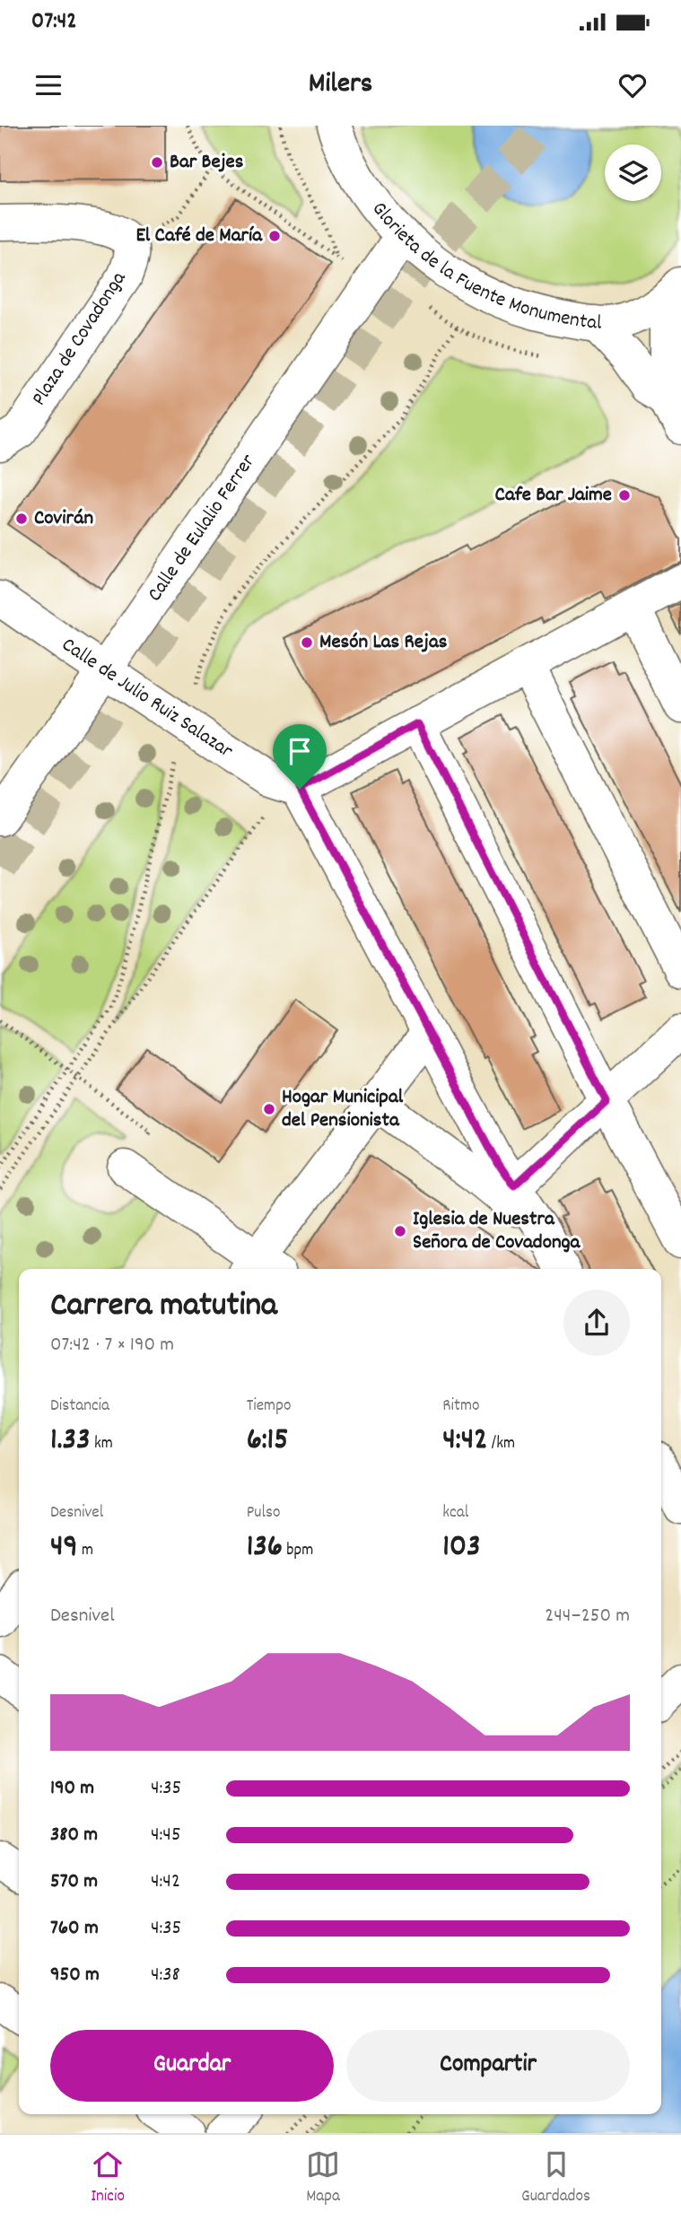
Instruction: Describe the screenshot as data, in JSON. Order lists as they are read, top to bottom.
{
  "streets": {
    "street": [
      "Glorieta de la Fuente Monumental",
      "Plaza de Covadonga",
      "Calle de Eulalio Ferrer",
      "Calle de Julio Ruiz Salazar"
    ]
  },
  "crossings": [
    ["Glorieta de la Fuente Monumental", "Calle de Eulalio Ferrer"],
    ["Calle de Eulalio Ferrer", "Calle de Julio Ruiz Salazar"]
  ],
  "places": [
    "Bar Bejes",
    "El Café de María",
    "Cafe Bar Jaime",
    "Covirán",
    "Mesón Las Rejas",
    "Hogar Municipal del Pensionista",
    "Iglesia de Nuestra Señora de Covadonga"
  ],
  "page": {
    "status": "07:42",
    "header": "Milers",
    "heading": ["Carrera matutina", "07:42 · 7 × 190 m"],
    "stats": [
      ["Distancia", "1.33 km"],
      ["Tiempo", "6:15"],
      ["Ritmo", "4:42 /km"],
      ["Desnivel", "49 m"],
      ["Pulso", "136 bpm"],
      ["kcal", "103"]
    ],
    "chart": ["Desnivel", "244–250 m"],
    "list": [
      {
        "name": "190 m",
        "note": "4:35"
      },
      {
        "name": "380 m",
        "note": "4:45"
      },
      {
        "name": "570 m",
        "note": "4:42"
      },
      {
        "name": "760 m",
        "note": "4:35"
      },
      {
        "name": "950 m",
        "note": "4:38"
      }
    ],
    "buttons": ["Guardar", "Compartir"],
    "tabs": ["Inicio", "Mapa", "Guardados"]
  }
}
